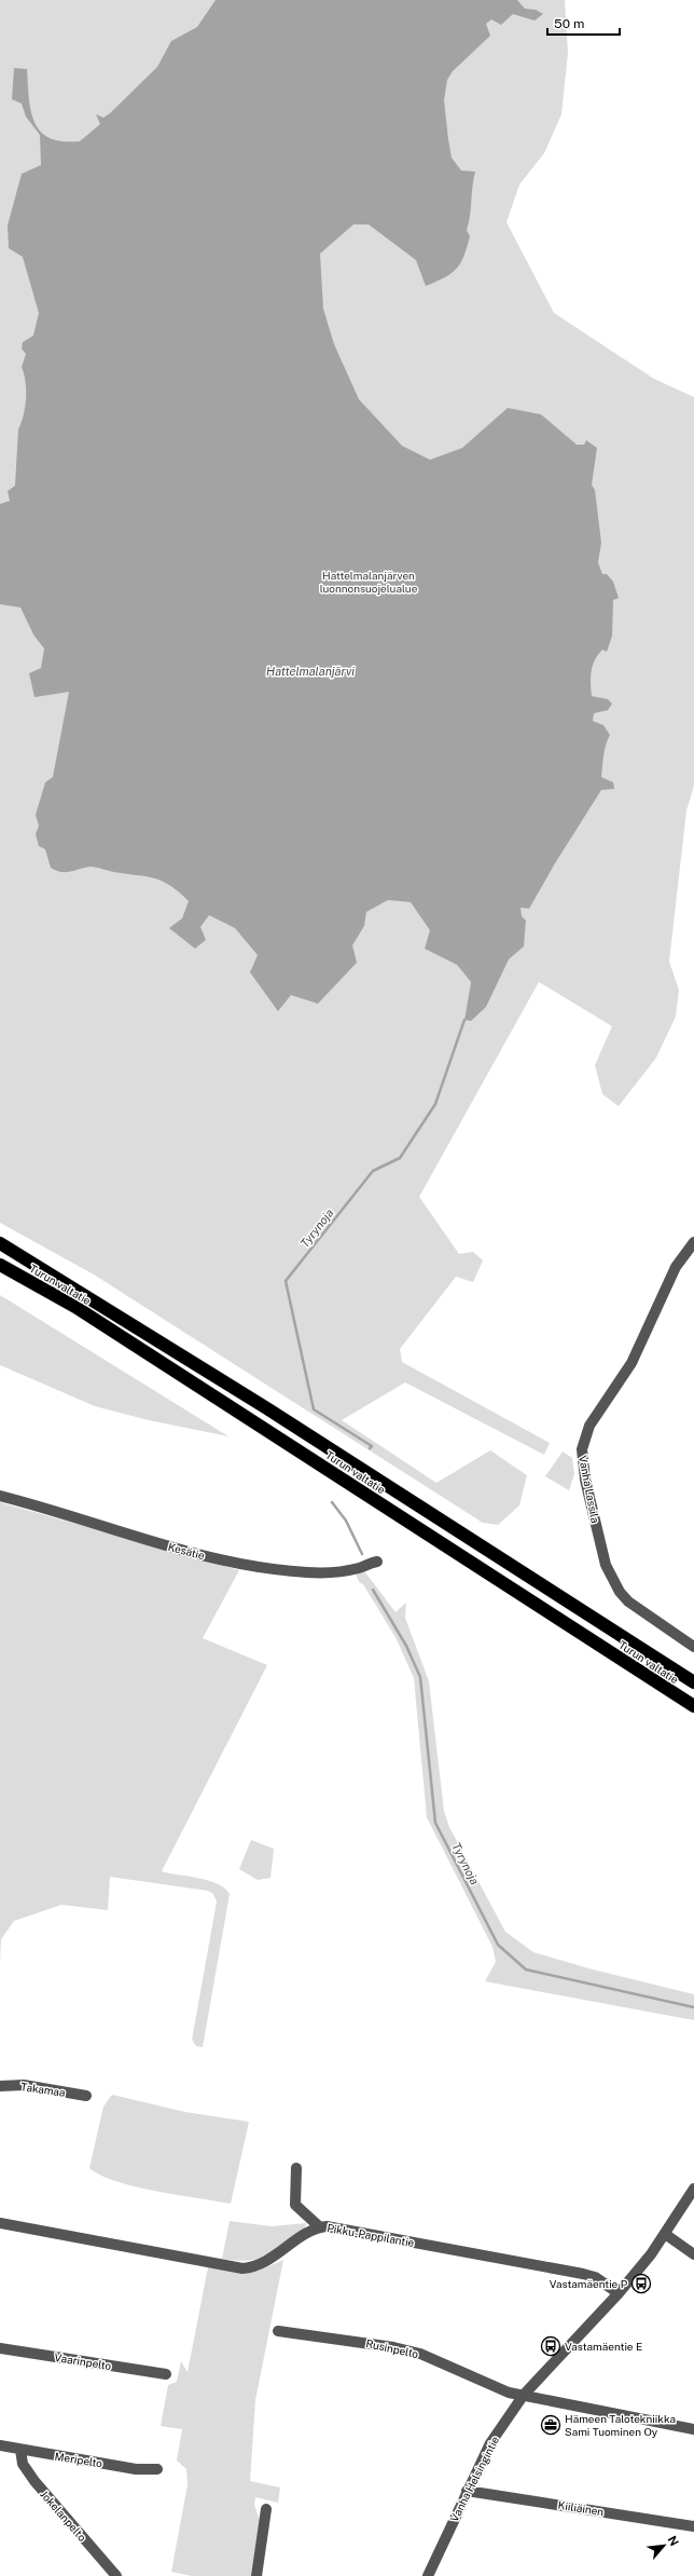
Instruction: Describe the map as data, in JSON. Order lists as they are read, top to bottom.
{
  "streets": {
    "highway": ["Turun valtatie"],
    "street": [
      "Vanha Lassila",
      "Kesätie",
      "Takamaa",
      "Pikku-Pappilantie",
      "Rusinpelto",
      "Vaarinpelto",
      "Meripelto",
      "Vanha Helsingintie",
      "Kiiliäinen",
      "Jokelanpelto"
    ]
  },
  "crossings": [
    ["Pikku-Pappilantie", "Vanha Helsingintie"],
    ["Rusinpelto", "Vanha Helsingintie"],
    ["Meripelto", "Jokelanpelto"],
    ["Vanha Helsingintie", "Kiiliäinen"]
  ],
  "water": ["Hattelmalanjärvi", "Tyrynoja"],
  "parks": ["Hattelmalanjärven luonnonsuojelualue"],
  "places": {
    "bus stop": ["Vastamäentie P", "Vastamäentie E"],
    "office": ["Hämeen Talotekniikka Sami Tuominen Oy"]
  },
  "scale_bar": "50 m",
  "north": "top right"
}
